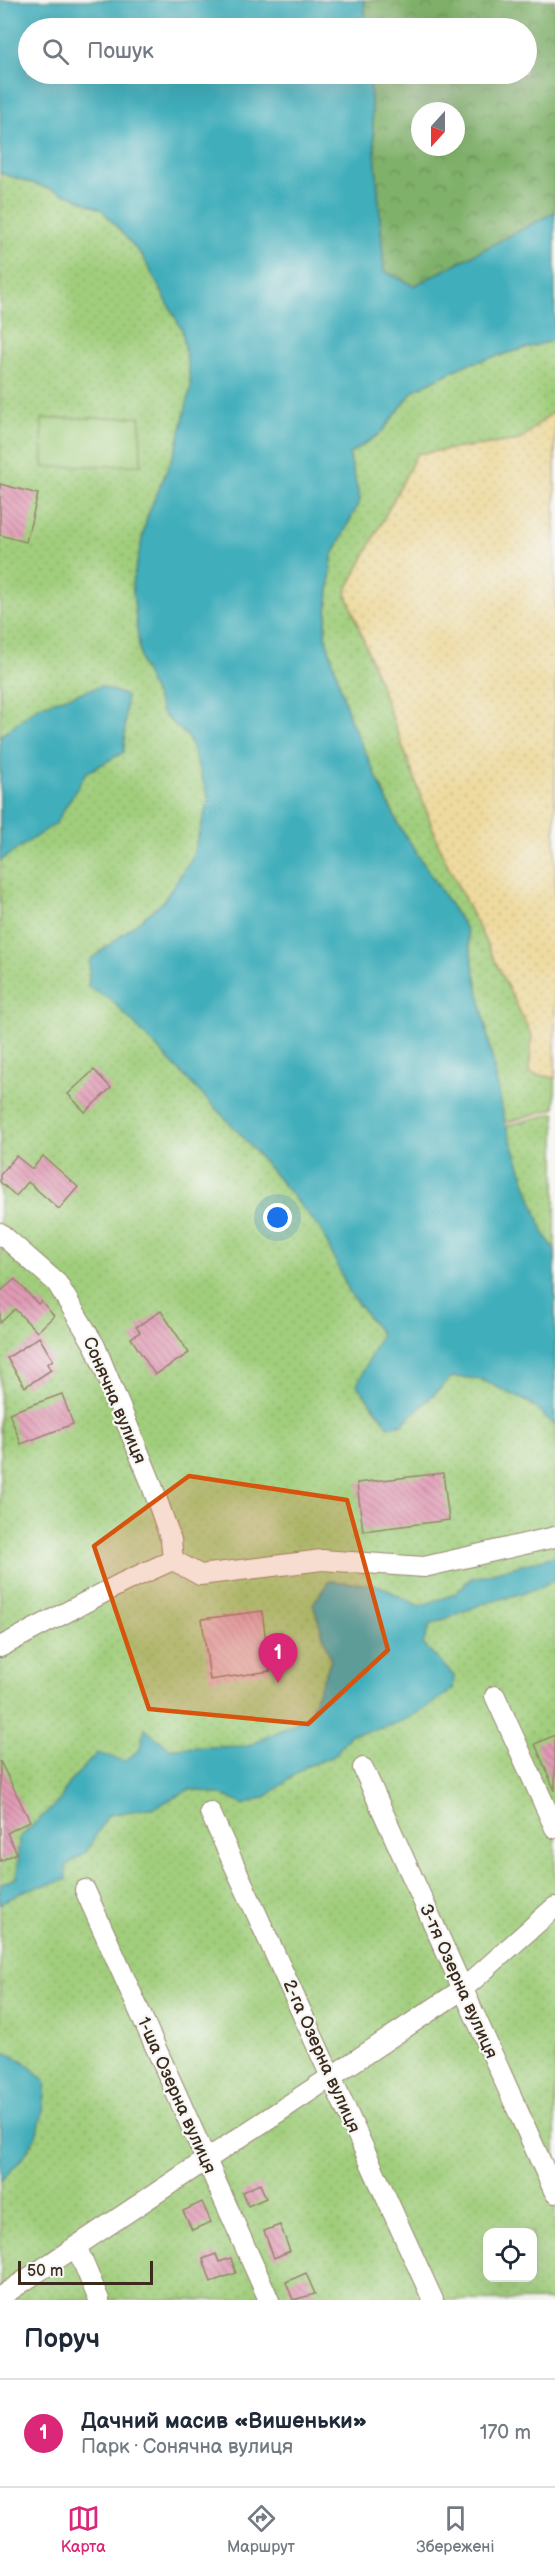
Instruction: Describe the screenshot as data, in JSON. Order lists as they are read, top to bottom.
{
  "streets": {
    "street": [
      "Сонячна вулиця",
      "3-тя Озерна вулиця",
      "2-га Озерна вулиця",
      "1-ша Озерна вулиця"
    ]
  },
  "scale_bar": "50 m",
  "north": "bottom",
  "page": {
    "search": "Пошук",
    "pins": "1",
    "scale": "50 m",
    "heading": "Поруч",
    "list": [
      {
        "mark": "1",
        "name": "Дачний масив «Вишеньки»",
        "note": "Парк · Сонячна вулиця",
        "value": "170 m"
      }
    ],
    "nav": ["Карта", "Маршрут", "Збережені"]
  }
}
